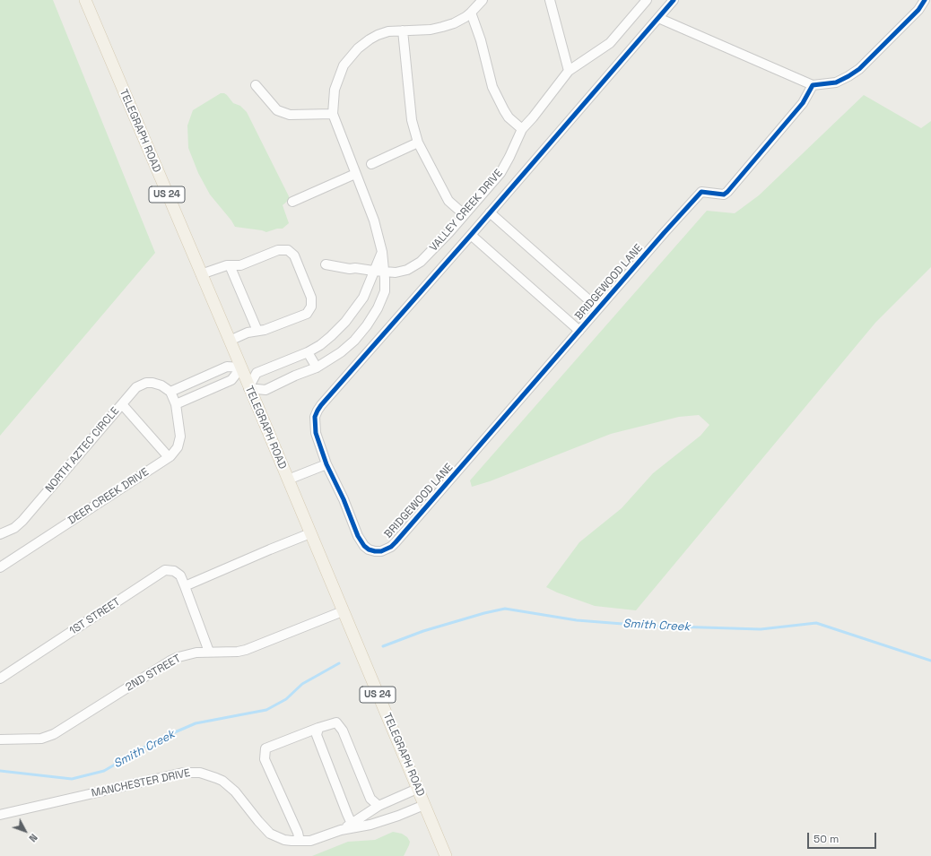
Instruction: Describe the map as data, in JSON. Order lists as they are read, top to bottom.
{
  "streets": {
    "main road": ["TELEGRAPH ROAD", "US 24"],
    "street": [
      "VALLEY CREEK DRIVE",
      "BRIDGEWOOD LANE",
      "NORTH AZTEC CIRCLE",
      "DEER CREEK DRIVE",
      "1ST STREET",
      "2ND STREET",
      "MANCHESTER DRIVE"
    ]
  },
  "crossings": [
    ["TELEGRAPH ROAD", "2ND STREET"],
    ["TELEGRAPH ROAD", "MANCHESTER DRIVE"],
    ["NORTH AZTEC CIRCLE", "DEER CREEK DRIVE"],
    ["1ST STREET", "2ND STREET"]
  ],
  "water": ["Smith Creek"],
  "scale_bar": "50 m",
  "north": "bottom right"
}
